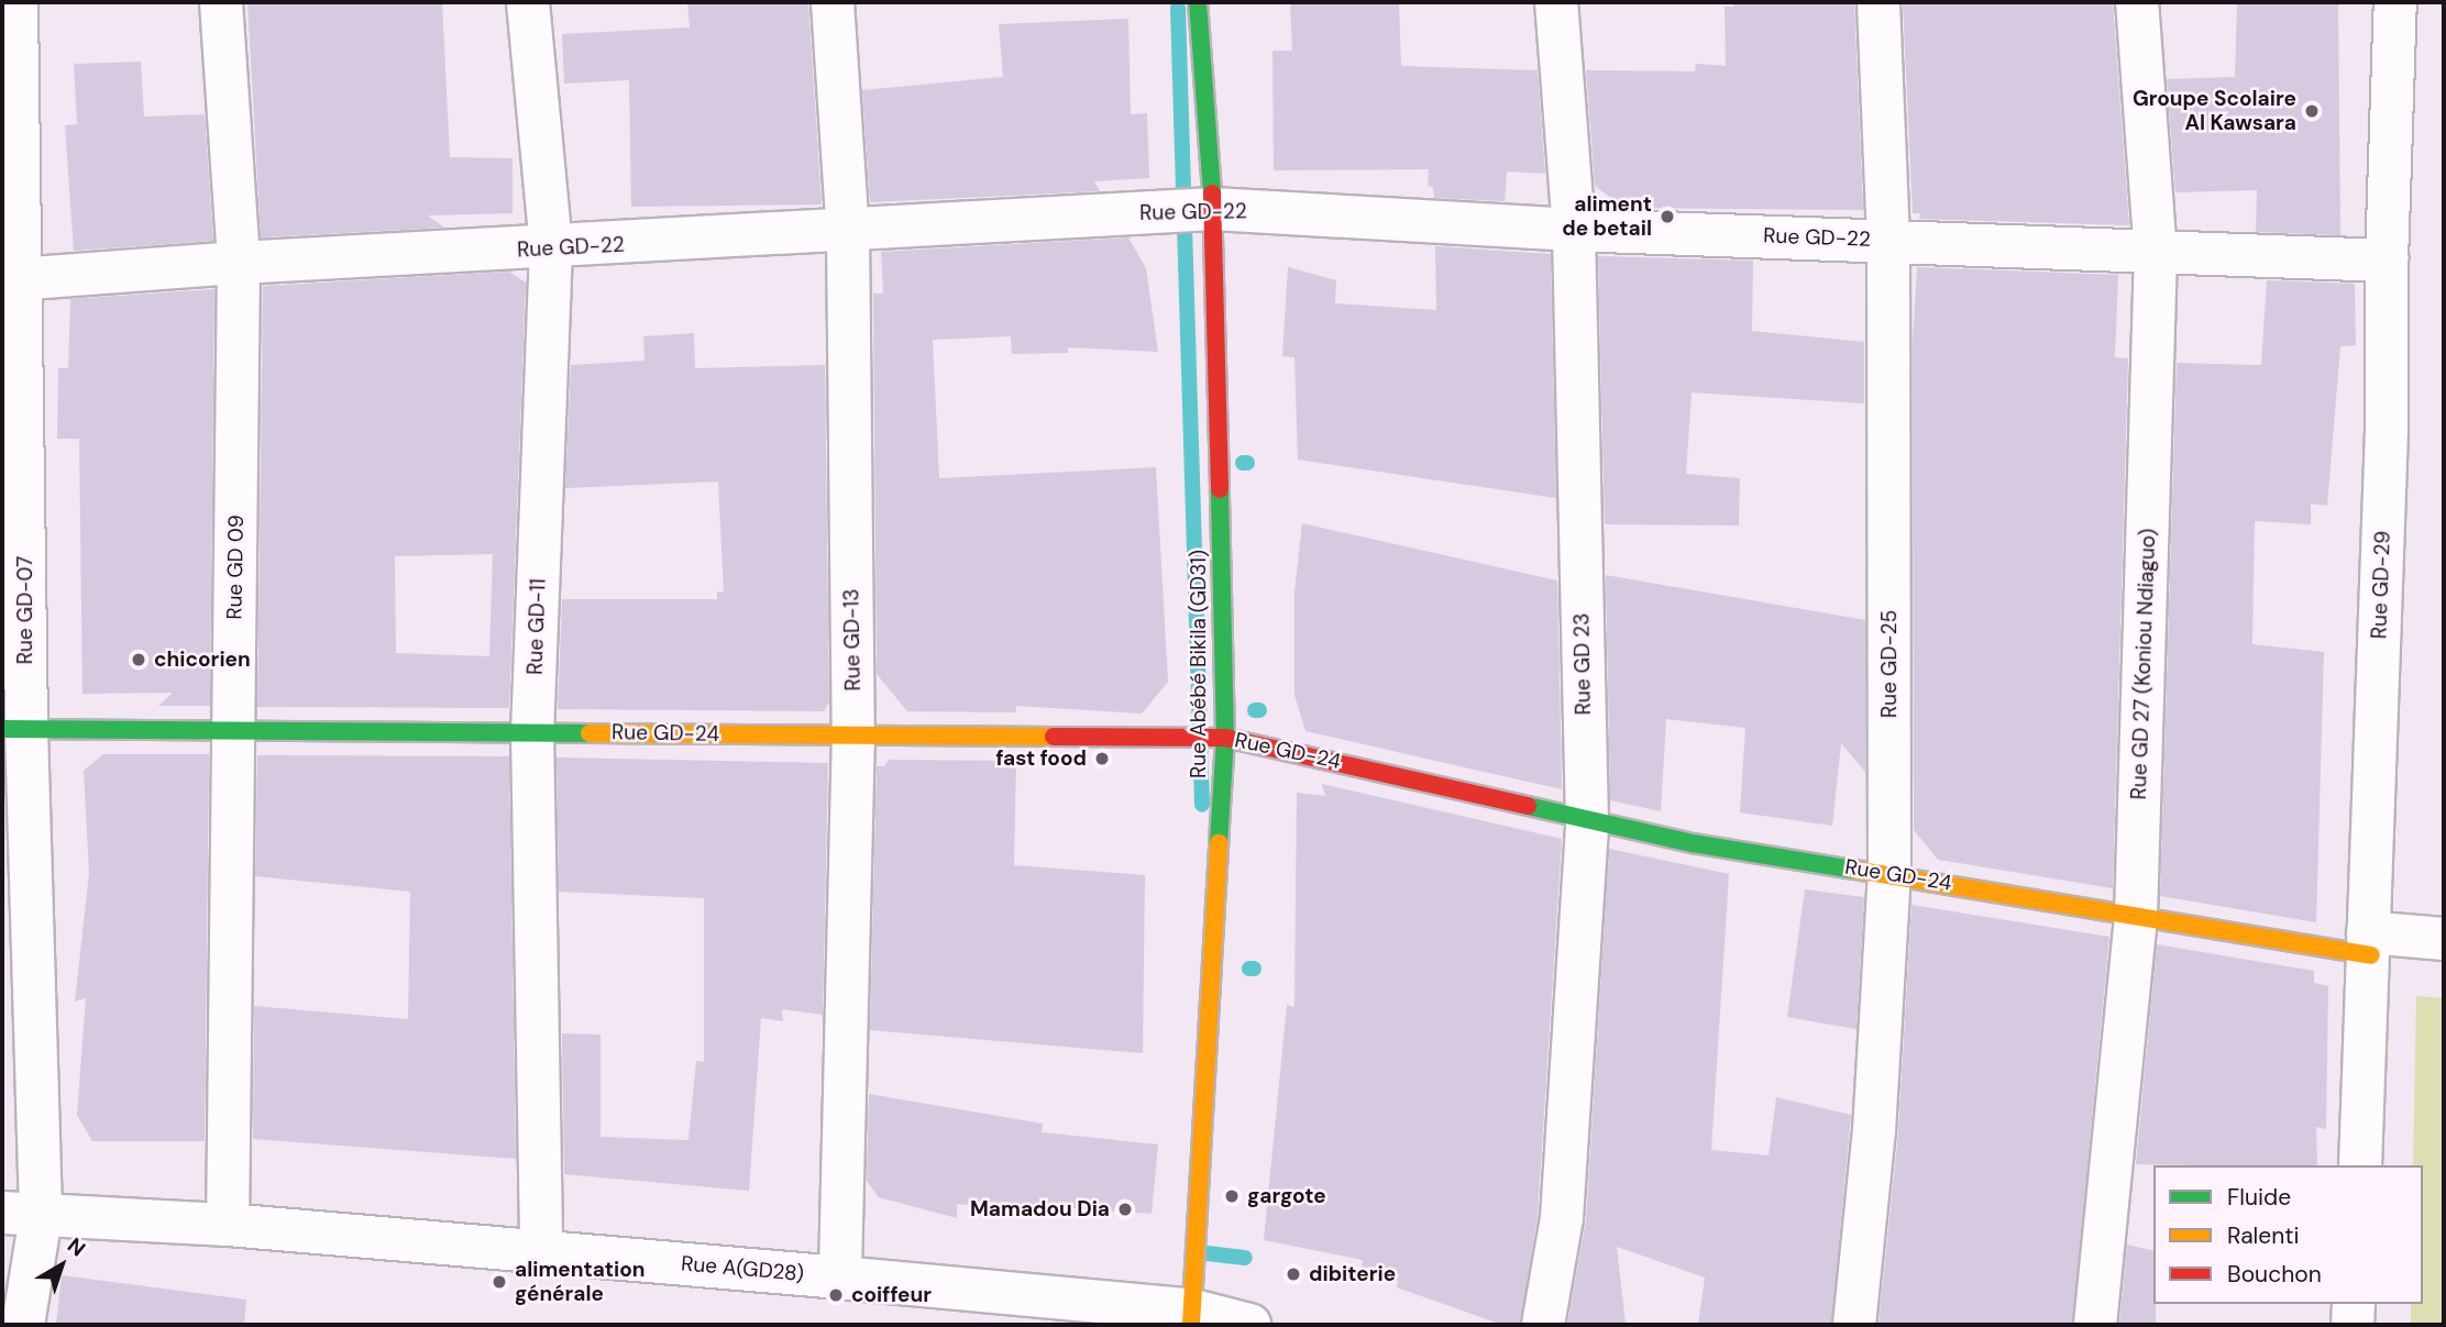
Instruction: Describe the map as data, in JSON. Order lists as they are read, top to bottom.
{
  "streets": {
    "street": [
      "Rue GD-22",
      "Rue GD 09",
      "Rue GD-29",
      "Rue GD-07",
      "Rue GD-11",
      "Rue GD-13",
      "Rue Abébé Bikila (GD31)",
      "Rue GD 23",
      "Rue GD-25",
      "Rue GD 27 (Koniou Ndiaguo)",
      "Rue GD-24",
      "Rue A(GD28)"
    ]
  },
  "crossings": [
    ["Rue GD-22", "Rue GD 09"],
    ["Rue GD-22", "Rue GD-29"],
    ["Rue GD-22", "Rue GD-07"],
    ["Rue GD-22", "Rue GD-11"],
    ["Rue GD-22", "Rue GD-13"],
    ["Rue GD-22", "Rue Abébé Bikila (GD31)"],
    ["Rue GD-22", "Rue GD 23"],
    ["Rue GD-22", "Rue GD-25"],
    ["Rue GD-22", "Rue GD 27 (Koniou Ndiaguo)"],
    ["Rue GD 09", "Rue GD-24"],
    ["Rue GD 09", "Rue A(GD28)"],
    ["Rue GD-29", "Rue GD-24"],
    ["Rue GD-07", "Rue GD-24"],
    ["Rue GD-07", "Rue A(GD28)"],
    ["Rue GD-11", "Rue GD-24"],
    ["Rue GD-11", "Rue A(GD28)"],
    ["Rue GD-13", "Rue GD-24"],
    ["Rue GD-13", "Rue A(GD28)"],
    ["Rue Abébé Bikila (GD31)", "Rue GD-24"],
    ["Rue Abébé Bikila (GD31)", "Rue A(GD28)"],
    ["Rue GD 23", "Rue GD-24"],
    ["Rue GD-25", "Rue GD-24"],
    ["Rue GD 27 (Koniou Ndiaguo)", "Rue GD-24"]
  ],
  "places": [
    "Groupe Scolaire Al Kawsara",
    "aliment de betail",
    "chicorien",
    "fast food",
    "gargote",
    "Mamadou Dia",
    "dibiterie",
    "alimentation générale",
    "coiffeur"
  ],
  "legend": ["Fluide", "Ralenti", "Bouchon"],
  "north": "top right"
}
